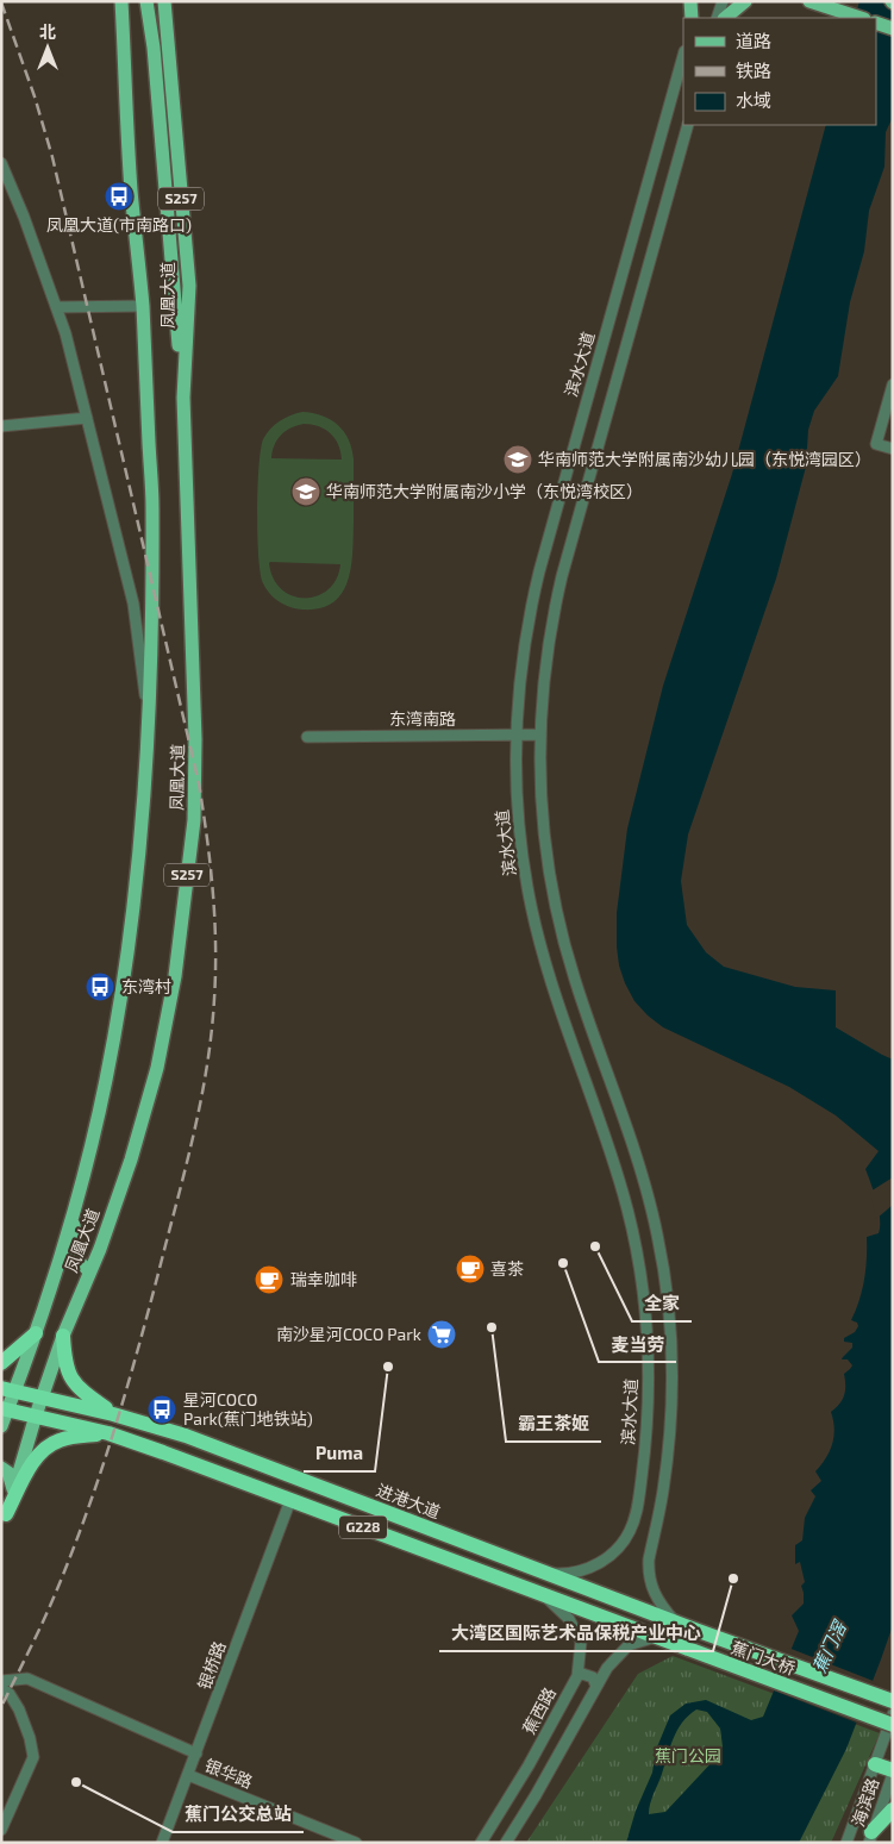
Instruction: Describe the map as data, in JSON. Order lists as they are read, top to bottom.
{
  "streets": {
    "highway": ["进港大道", "G228", "蕉门大桥"],
    "main road": ["S257", "凤凰大道"],
    "street": [
      "滨水大道",
      "东湾南路",
      "银桥路",
      "蕉西路",
      "银华路",
      "海滨路"
    ]
  },
  "crossings": [
    ["S257", "凤凰大道"],
    ["凤凰大道", "进港大道"],
    ["凤凰大道", "G228"],
    ["滨水大道", "东湾南路"],
    ["滨水大道", "进港大道"],
    ["进港大道", "蕉门大桥"],
    ["G228", "蕉门大桥"],
    ["G228", "银桥路"],
    ["G228", "蕉西路"],
    ["银桥路", "银华路"]
  ],
  "water": ["蕉门滘"],
  "parks": ["蕉门公园"],
  "places": {
    "bus stop": ["凤凰大道(市南路口)", "东湾村", "星河COCO Park(蕉门地铁站)"],
    "school or university": ["华南师范大学附属南沙幼儿园（东悦湾园区）", "华南师范大学附属南沙小学（东悦湾校区）"],
    "other": [
      "全家",
      "麦当劳",
      "霸王茶姬",
      "Puma",
      "大湾区国际艺术品保税产业中心",
      "蕉门公交总站"
    ],
    "cafe": ["喜茶", "瑞幸咖啡"],
    "supermarket": ["南沙星河COCO Park"]
  },
  "legend": ["道路", "铁路", "水域"],
  "north": "top"
}
